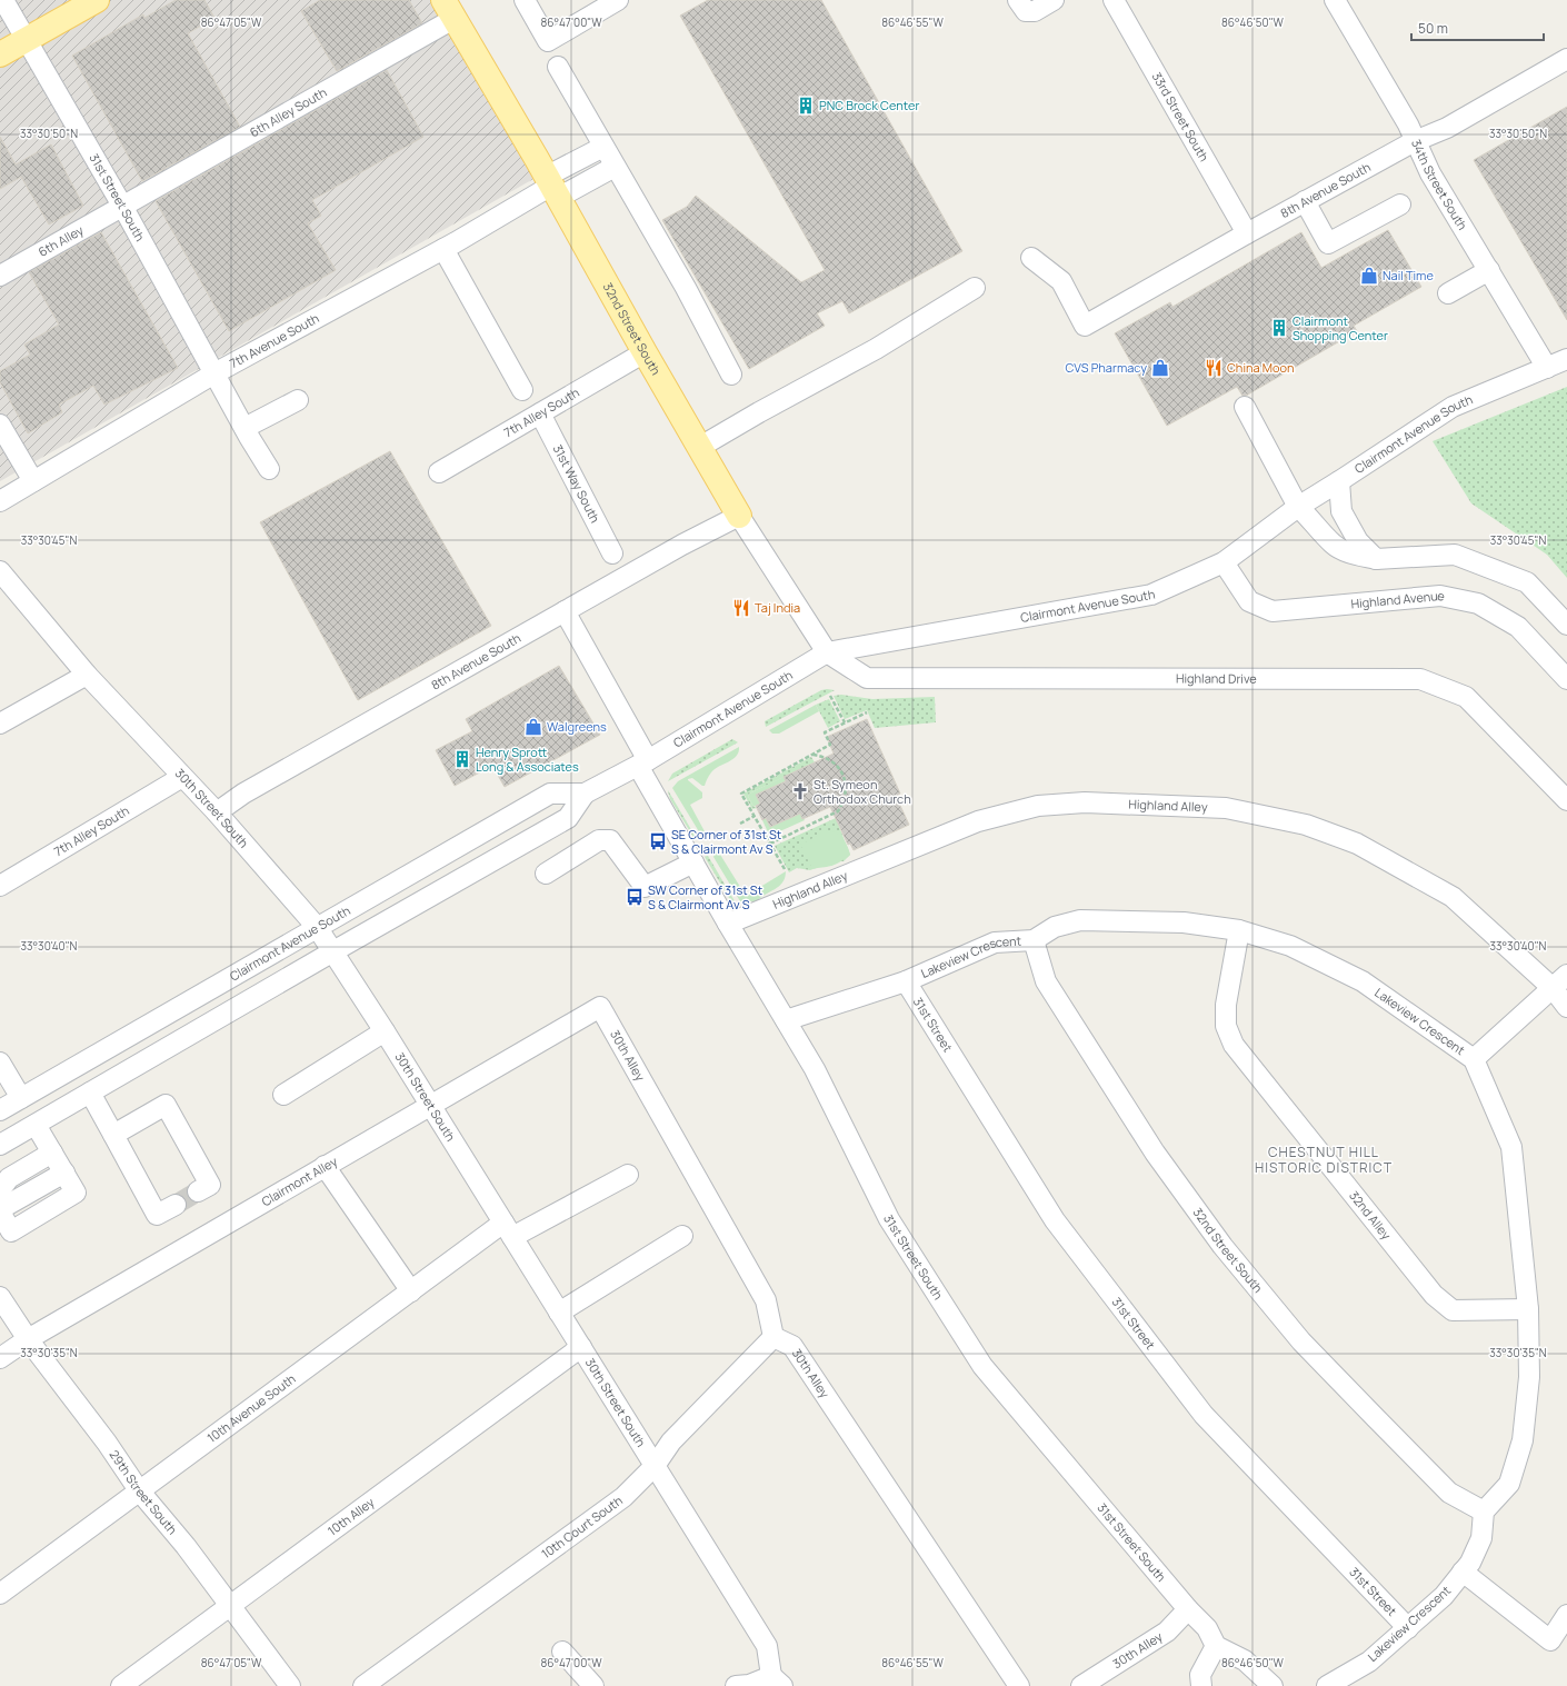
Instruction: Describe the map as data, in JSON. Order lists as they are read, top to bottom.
{
  "streets": {
    "main road": ["32nd Street South"],
    "street": [
      "6th Alley South",
      "33rd Street South",
      "34th Street South",
      "8th Avenue South",
      "31st Street South",
      "6th Alley",
      "7th Avenue South",
      "7th Alley South",
      "Clairmont Avenue South",
      "31st Way South",
      "Highland Avenue",
      "Highland Drive",
      "Highland Alley",
      "30th Street South",
      "Lakeview Crescent",
      "31st Street",
      "30th Alley",
      "Clairmont Alley",
      "32nd Alley",
      "10th Avenue South",
      "29th Street South",
      "10th Alley",
      "10th Court South"
    ]
  },
  "crossings": [
    ["6th Alley South", "31st Street South"],
    ["6th Alley South", "6th Alley"],
    ["6th Alley South", "32nd Street South"],
    ["33rd Street South", "8th Avenue South"],
    ["34th Street South", "8th Avenue South"],
    ["34th Street South", "Clairmont Avenue South"],
    ["8th Avenue South", "31st Street South"],
    ["8th Avenue South", "32nd Street South"],
    ["8th Avenue South", "30th Street South"],
    ["31st Street South", "6th Alley"],
    ["31st Street South", "7th Avenue South"],
    ["31st Street South", "Clairmont Avenue South"],
    ["31st Street South", "Highland Alley"],
    ["31st Street South", "Lakeview Crescent"],
    ["31st Street South", "30th Alley"],
    ["32nd Street South", "7th Avenue South"],
    ["32nd Street South", "7th Alley South"],
    ["32nd Street South", "Clairmont Avenue South"],
    ["32nd Street South", "Highland Drive"],
    ["32nd Street South", "Lakeview Crescent"],
    ["7th Alley South", "31st Way South"],
    ["7th Alley South", "30th Street South"],
    ["Clairmont Avenue South", "Highland Avenue"],
    ["Clairmont Avenue South", "Highland Drive"],
    ["Clairmont Avenue South", "30th Street South"],
    ["30th Street South", "Clairmont Alley"],
    ["30th Street South", "10th Avenue South"],
    ["30th Street South", "10th Alley"],
    ["30th Street South", "10th Court South"],
    ["Lakeview Crescent", "31st Street"],
    ["Lakeview Crescent", "32nd Alley"],
    ["30th Alley", "Clairmont Alley"],
    ["30th Alley", "10th Court South"],
    ["Clairmont Alley", "29th Street South"],
    ["10th Avenue South", "29th Street South"],
    ["29th Street South", "10th Alley"]
  ],
  "districts": ["CHESTNUT HILL HISTORIC DISTRICT"],
  "places": {
    "building": ["PNC Brock Center", "Clairmont Shopping Center", "Henry Sprott Long & Associates"],
    "shop": ["Nail Time", "CVS Pharmacy", "Walgreens"],
    "restaurant": ["China Moon", "Taj India"],
    "church": ["St. Symeon Orthodox Church"],
    "bus stop": ["SE Corner of 31st St S & Clairmont Av S", "SW Corner of 31st St S & Clairmont Av S"]
  },
  "scale_bar": "50 m",
  "coordinates": [
    "86°47'05\"W",
    "86°47'00\"W",
    "86°46'55\"W",
    "86°46'50\"W",
    "33°30'50\"N",
    "33°30'45\"N",
    "33°30'40\"N",
    "33°30'35\"N"
  ]
}
